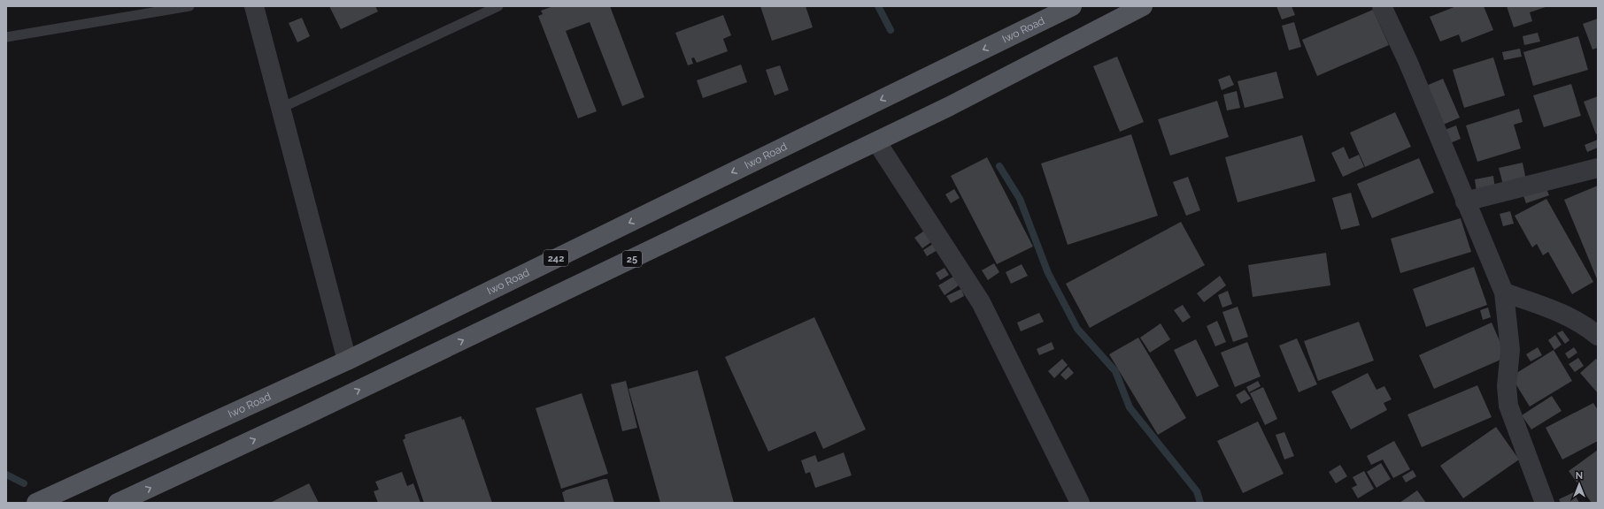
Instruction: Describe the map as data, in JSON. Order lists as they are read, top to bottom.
{
  "streets": {
    "main road": ["Iwo Road", "242", "25"]
  },
  "north": "top"
}
